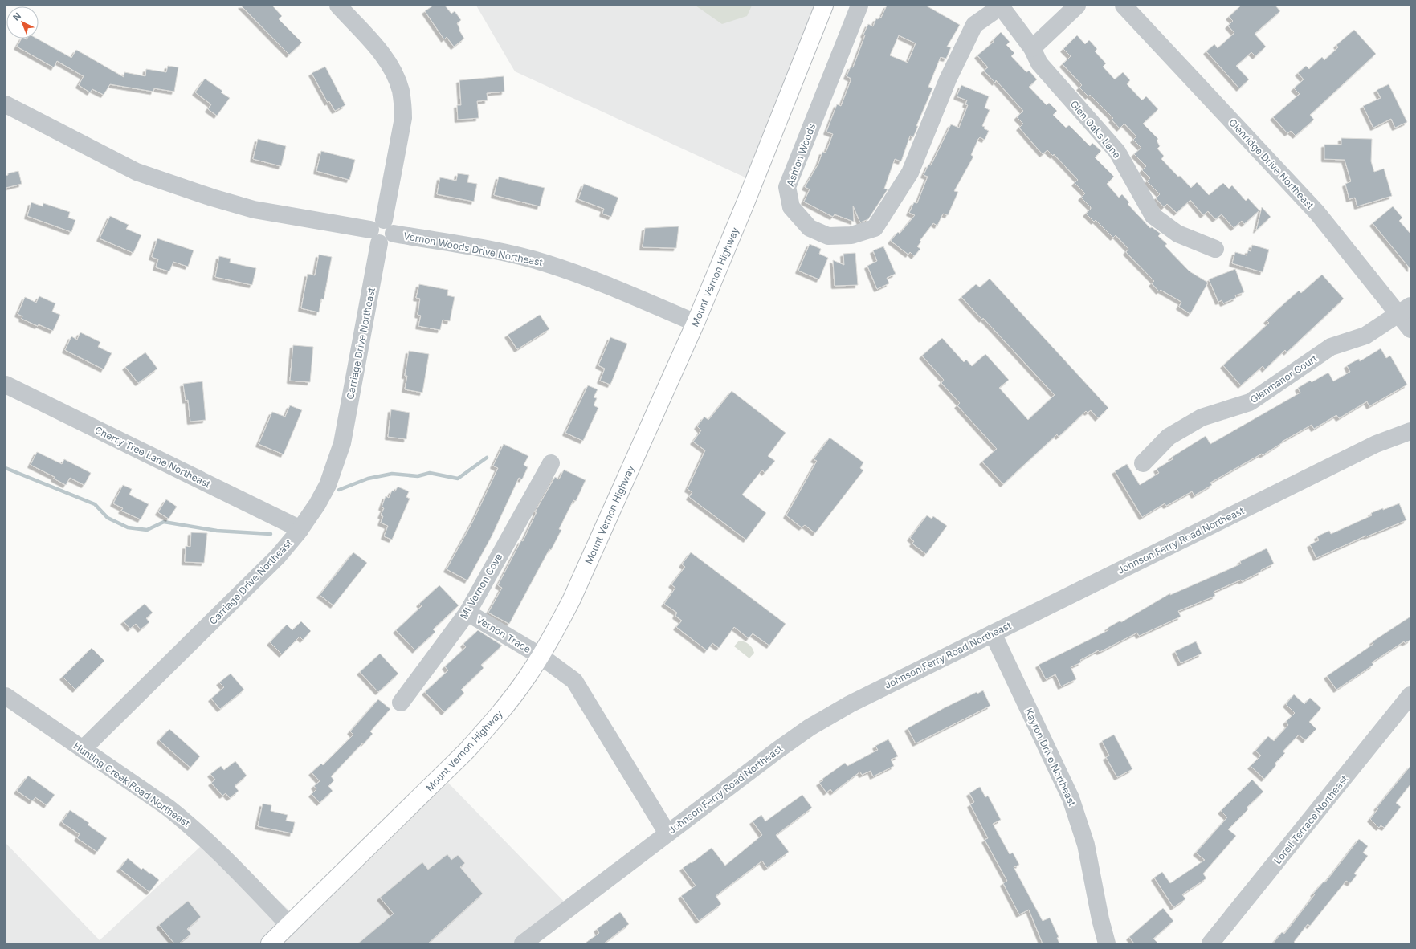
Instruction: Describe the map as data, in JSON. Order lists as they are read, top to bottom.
{
  "streets": {
    "main road": ["Mount Vernon Highway"],
    "street": [
      "Glen Oaks Lane",
      "Ashton Woods",
      "Glenridge Drive Northeast",
      "Vernon Woods Drive Northeast",
      "Carriage Drive Northeast",
      "Glenmanor Court",
      "Cherry Tree Lane Northeast",
      "Johnson Ferry Road Northeast",
      "Mt Vernon Cove",
      "Vernon Trace",
      "Kayron Drive Northeast",
      "Hunting Creek Road Northeast",
      "Lorell Terrace Northeast"
    ]
  },
  "crossings": [
    ["Glen Oaks Lane", "Ashton Woods"],
    ["Glenridge Drive Northeast", "Glenmanor Court"],
    ["Vernon Woods Drive Northeast", "Mount Vernon Highway"],
    ["Vernon Woods Drive Northeast", "Carriage Drive Northeast"],
    ["Mount Vernon Highway", "Vernon Trace"],
    ["Mount Vernon Highway", "Hunting Creek Road Northeast"],
    ["Carriage Drive Northeast", "Cherry Tree Lane Northeast"],
    ["Carriage Drive Northeast", "Hunting Creek Road Northeast"],
    ["Johnson Ferry Road Northeast", "Vernon Trace"],
    ["Johnson Ferry Road Northeast", "Kayron Drive Northeast"],
    ["Mt Vernon Cove", "Vernon Trace"]
  ],
  "north": "top left"
}
